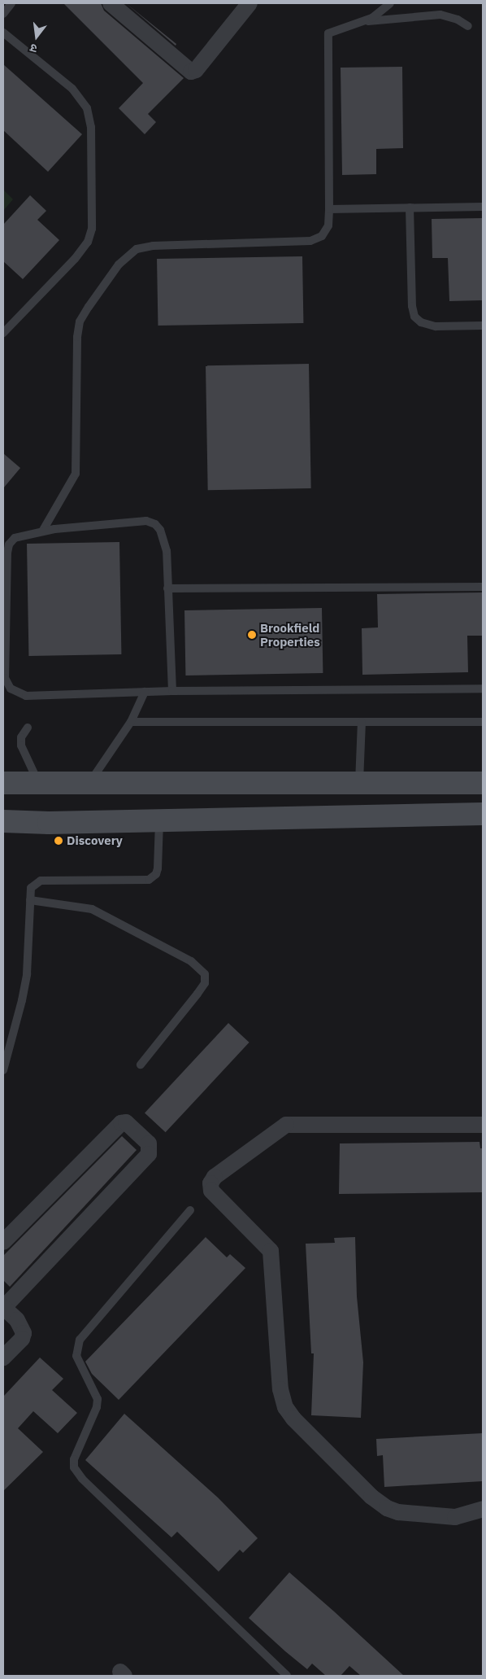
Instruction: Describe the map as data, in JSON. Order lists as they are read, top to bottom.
{
  "places": ["Brookfield Properties", "Discovery"],
  "north": "bottom"
}
